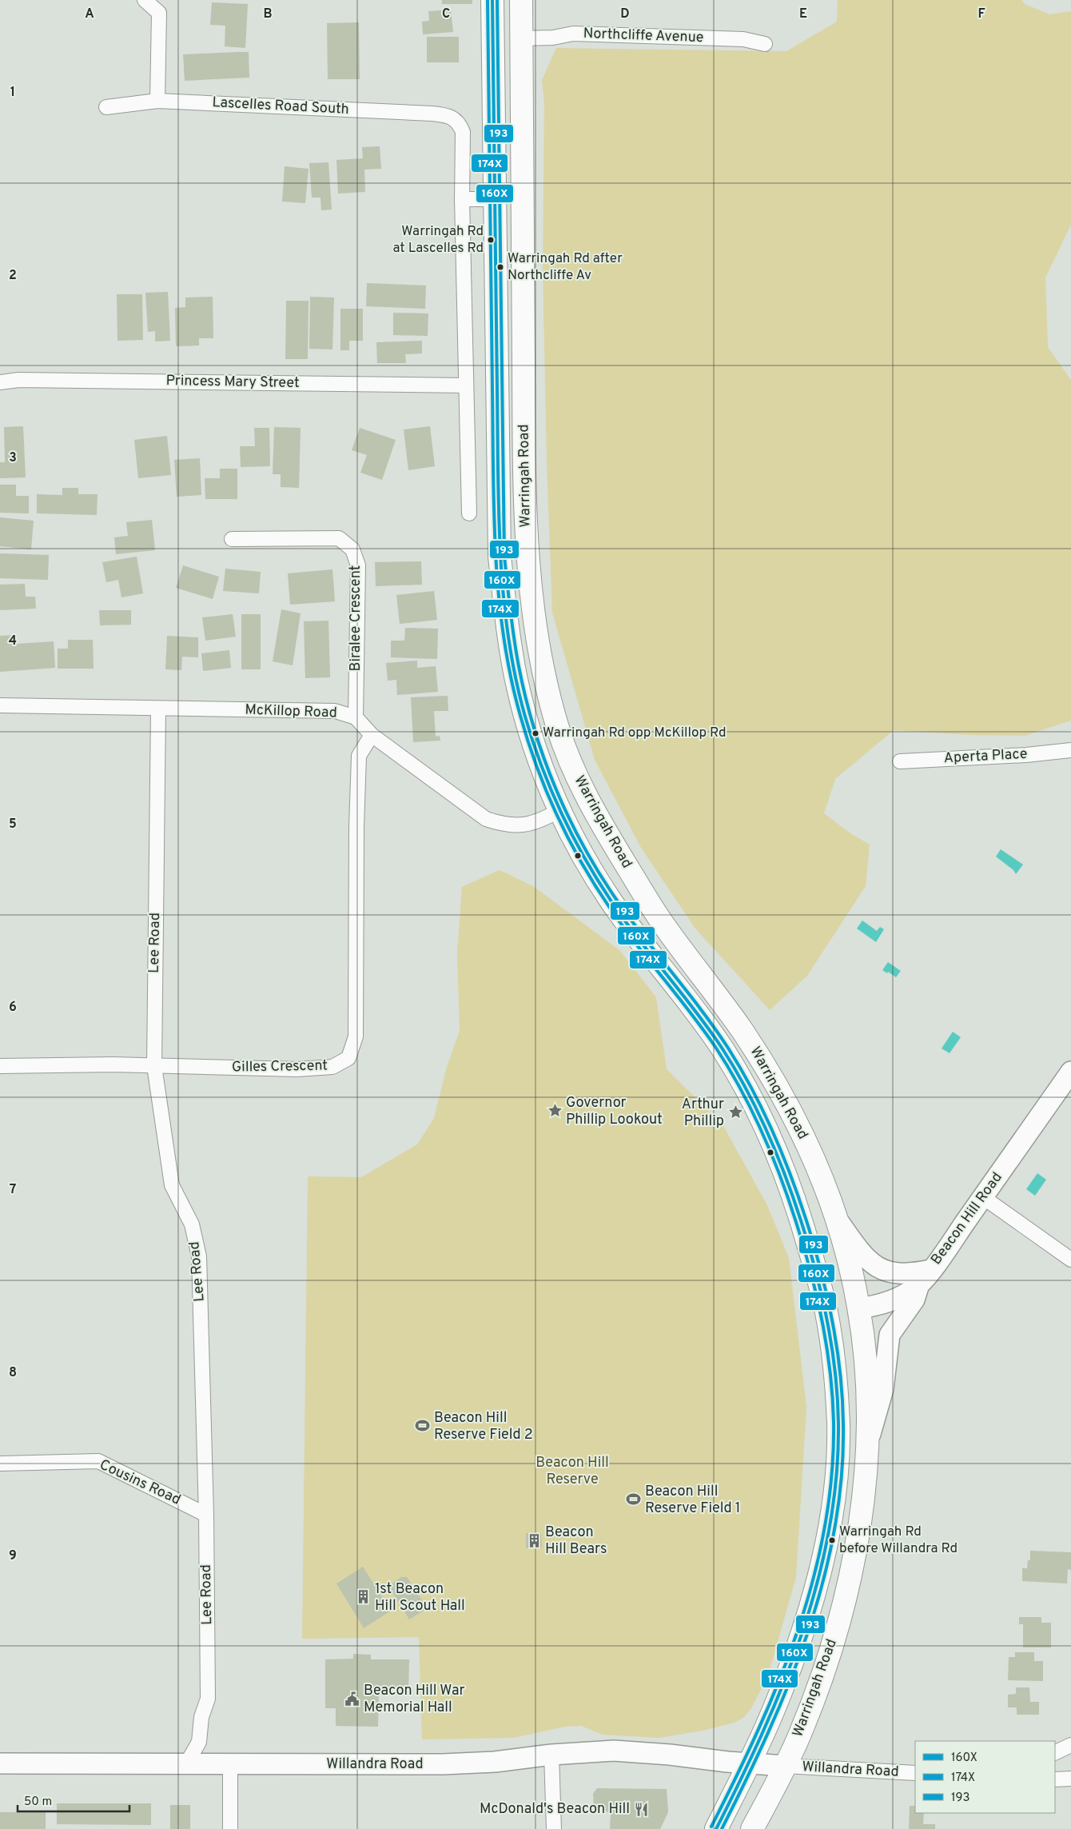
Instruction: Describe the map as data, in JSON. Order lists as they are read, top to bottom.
{
  "streets": {
    "highway": ["Warringah Road", "McKillop Road", "Beacon Hill Road"],
    "main road": ["Willandra Road"],
    "street": [
      "Northcliffe Avenue",
      "Lascelles Road South",
      "Princess Mary Street",
      "Biralee Crescent",
      "Aperta Place",
      "Lee Road",
      "Gilles Crescent",
      "Cousins Road"
    ]
  },
  "crossings": [
    ["Northcliffe Avenue", "Warringah Road"],
    ["Warringah Road", "McKillop Road"],
    ["Warringah Road", "Beacon Hill Road"],
    ["Warringah Road", "Willandra Road"],
    ["Biralee Crescent", "McKillop Road"],
    ["McKillop Road", "Lee Road"],
    ["McKillop Road", "Gilles Crescent"],
    ["Lee Road", "Gilles Crescent"],
    ["Lee Road", "Cousins Road"],
    ["Lee Road", "Willandra Road"]
  ],
  "parks": ["Beacon Hill Reserve"],
  "places": {
    "other": [
      "Warringah Rd at Lascelles Rd",
      "Warringah Rd after Northcliffe Av",
      "Warringah Rd opp McKillop Rd",
      "Warringah Rd before Willandra Rd"
    ],
    "place": ["Governor Phillip Lookout", "Arthur Phillip"],
    "sports": ["Beacon Hill Reserve Field 2", "Beacon Hill Reserve Field 1"],
    "building": ["Beacon Hill Bears", "1st Beacon Hill Scout Hall"],
    "public building": ["Beacon Hill War Memorial Hall"],
    "restaurant": ["McDonald's Beacon Hill"]
  },
  "lines": ["transit line 160X", "transit line 174X", "transit line 193"],
  "legend": ["160X", "174X", "193"],
  "scale_bar": "50 m",
  "grid": {
    "columns": [
      "A",
      "B",
      "C",
      "D",
      "E",
      "F"
    ],
    "rows": [
      "1",
      "2",
      "3",
      "4",
      "5",
      "6",
      "7",
      "8",
      "9"
    ]
  }
}
